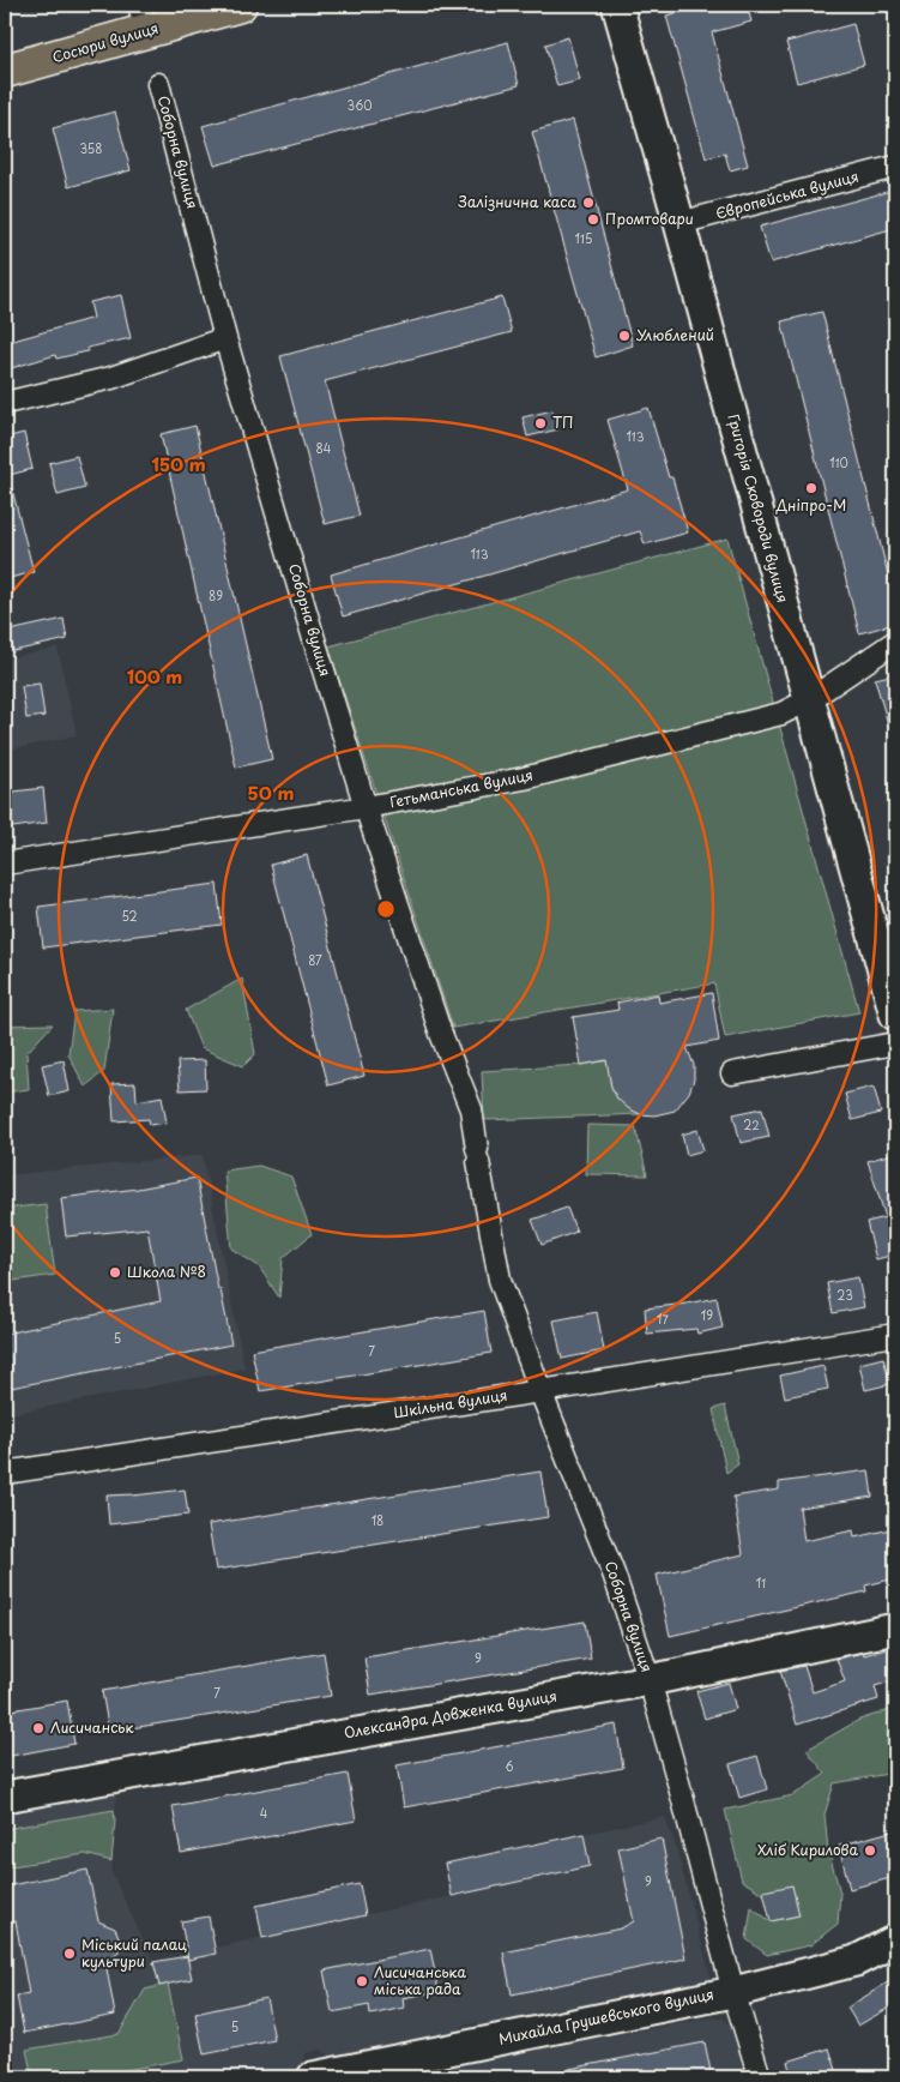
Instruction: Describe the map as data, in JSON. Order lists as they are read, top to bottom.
{
  "streets": {
    "main road": ["Сосюри вулиця"],
    "street": [
      "Соборна вулиця",
      "Європейська вулиця",
      "Григорія Сковороди вулиця",
      "Гетьманська вулиця",
      "Шкільна вулиця",
      "Олександра Довженка вулиця",
      "Михайла Грушевського вулиця"
    ]
  },
  "crossings": [
    ["Соборна вулиця", "Гетьманська вулиця"],
    ["Соборна вулиця", "Шкільна вулиця"],
    ["Соборна вулиця", "Олександра Довженка вулиця"],
    ["Соборна вулиця", "Михайла Грушевського вулиця"],
    ["Європейська вулиця", "Григорія Сковороди вулиця"],
    ["Григорія Сковороди вулиця", "Гетьманська вулиця"]
  ],
  "places": [
    "Залiзнична каса",
    "Промтовари",
    "Улюблений",
    "ТП",
    "Днiпро-М",
    "Школа №8",
    "Лисичанськ",
    "Хліб Кирилова",
    "Міський палац культури",
    "Лисичанська міська рада"
  ],
  "house_numbers": [
    "360",
    "358",
    "115",
    "113",
    "84",
    "110",
    "113",
    "89",
    "52",
    "87",
    "22",
    "23",
    "19",
    "17",
    "5",
    "7",
    "18",
    "11",
    "9",
    "7",
    "6",
    "4",
    "9",
    "5"
  ],
  "rings": ["150 m", "100 m", "50 m"]
}
